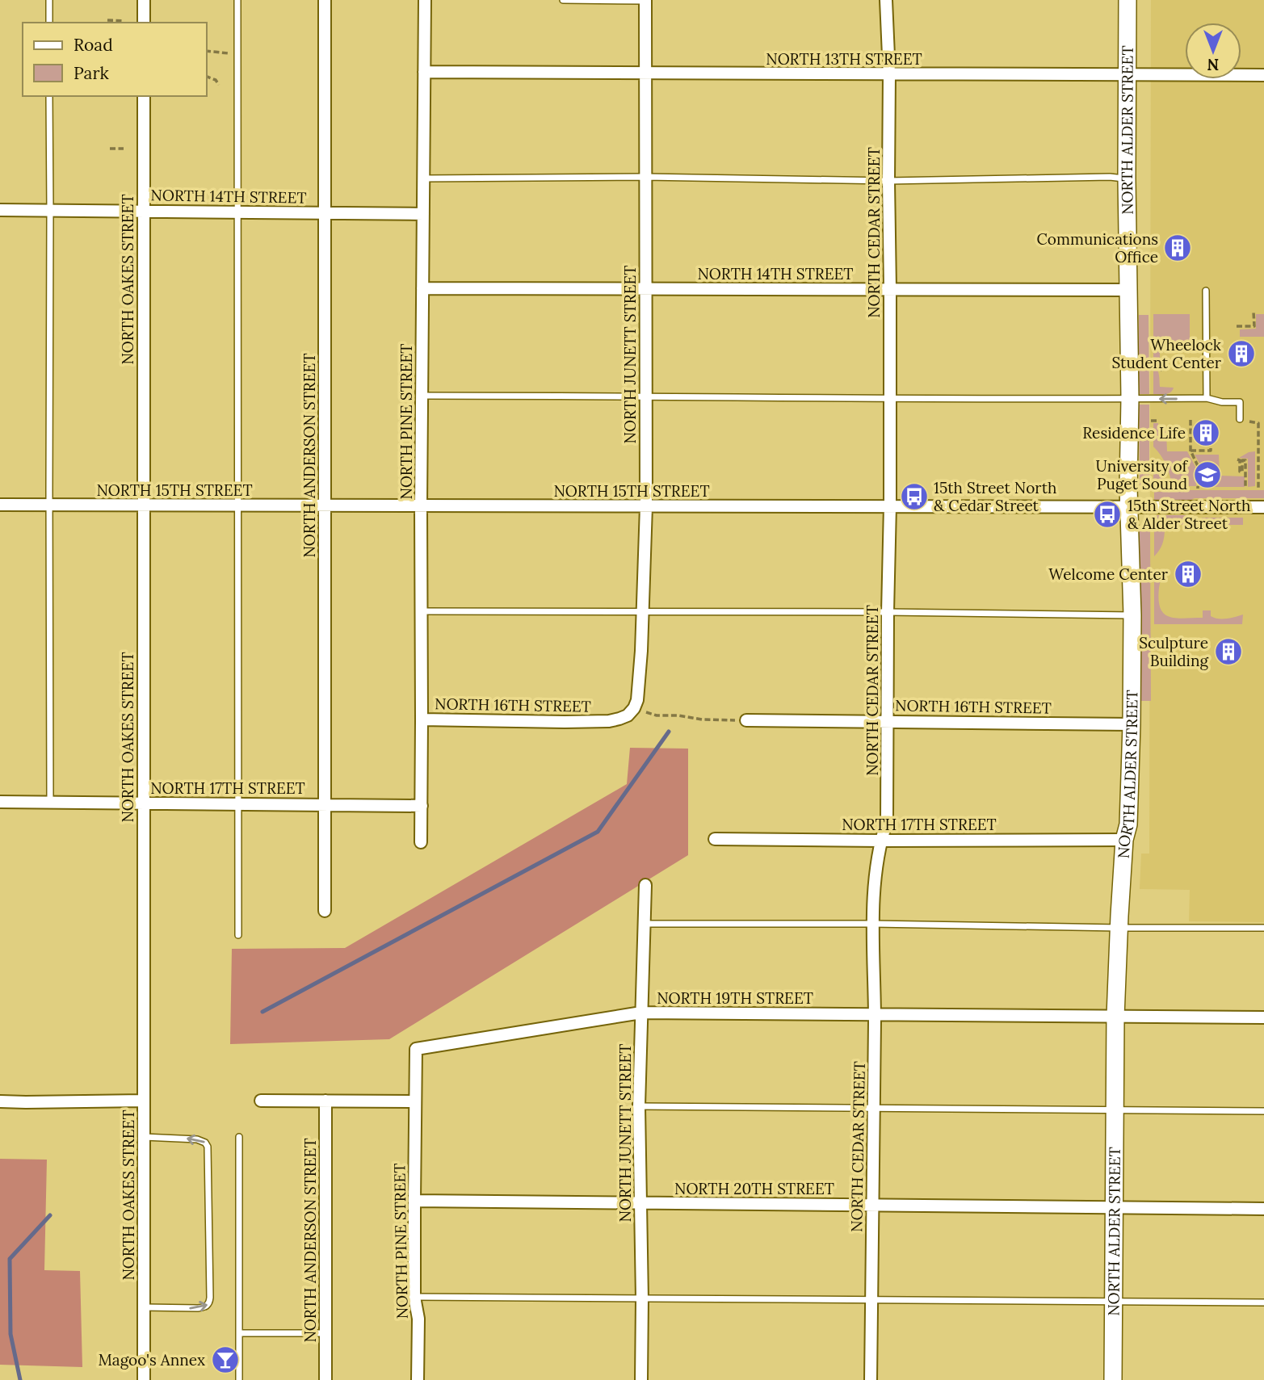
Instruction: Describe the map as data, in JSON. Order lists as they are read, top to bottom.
{
  "streets": {
    "street": [
      "NORTH 13TH STREET",
      "NORTH ALDER STREET",
      "NORTH 14TH STREET",
      "NORTH CEDAR STREET",
      "NORTH OAKES STREET",
      "NORTH JUNETT STREET",
      "NORTH PINE STREET",
      "NORTH ANDERSON STREET",
      "NORTH 15TH STREET",
      "NORTH 16TH STREET",
      "NORTH 17TH STREET",
      "NORTH 19TH STREET",
      "NORTH 20TH STREET"
    ]
  },
  "crossings": [
    ["NORTH 13TH STREET", "NORTH ALDER STREET"],
    ["NORTH 13TH STREET", "NORTH CEDAR STREET"],
    ["NORTH 13TH STREET", "NORTH JUNETT STREET"],
    ["NORTH 13TH STREET", "NORTH PINE STREET"],
    ["NORTH ALDER STREET", "NORTH 14TH STREET"],
    ["NORTH ALDER STREET", "NORTH 15TH STREET"],
    ["NORTH ALDER STREET", "NORTH 16TH STREET"],
    ["NORTH ALDER STREET", "NORTH 17TH STREET"],
    ["NORTH ALDER STREET", "NORTH 19TH STREET"],
    ["NORTH ALDER STREET", "NORTH 20TH STREET"],
    ["NORTH 14TH STREET", "NORTH CEDAR STREET"],
    ["NORTH 14TH STREET", "NORTH OAKES STREET"],
    ["NORTH 14TH STREET", "NORTH JUNETT STREET"],
    ["NORTH 14TH STREET", "NORTH PINE STREET"],
    ["NORTH 14TH STREET", "NORTH ANDERSON STREET"],
    ["NORTH CEDAR STREET", "NORTH 15TH STREET"],
    ["NORTH CEDAR STREET", "NORTH 16TH STREET"],
    ["NORTH CEDAR STREET", "NORTH 17TH STREET"],
    ["NORTH CEDAR STREET", "NORTH 19TH STREET"],
    ["NORTH CEDAR STREET", "NORTH 20TH STREET"],
    ["NORTH OAKES STREET", "NORTH 15TH STREET"],
    ["NORTH OAKES STREET", "NORTH 17TH STREET"],
    ["NORTH JUNETT STREET", "NORTH 15TH STREET"],
    ["NORTH JUNETT STREET", "NORTH 16TH STREET"],
    ["NORTH JUNETT STREET", "NORTH 19TH STREET"],
    ["NORTH JUNETT STREET", "NORTH 20TH STREET"],
    ["NORTH PINE STREET", "NORTH 15TH STREET"],
    ["NORTH PINE STREET", "NORTH 16TH STREET"],
    ["NORTH PINE STREET", "NORTH 17TH STREET"],
    ["NORTH PINE STREET", "NORTH 19TH STREET"],
    ["NORTH PINE STREET", "NORTH 20TH STREET"],
    ["NORTH ANDERSON STREET", "NORTH 15TH STREET"],
    ["NORTH ANDERSON STREET", "NORTH 17TH STREET"]
  ],
  "places": {
    "building": [
      "Communications Office",
      "Wheelock Student Center",
      "Residence Life",
      "Welcome Center",
      "Sculpture Building"
    ],
    "school or university": ["University of Puget Sound"],
    "bus stop": ["15th Street North & Cedar Street", "15th Street North & Alder Street"],
    "bar": ["Magoo's Annex"]
  },
  "legend": ["Road", "Park"],
  "north": "bottom"
}
